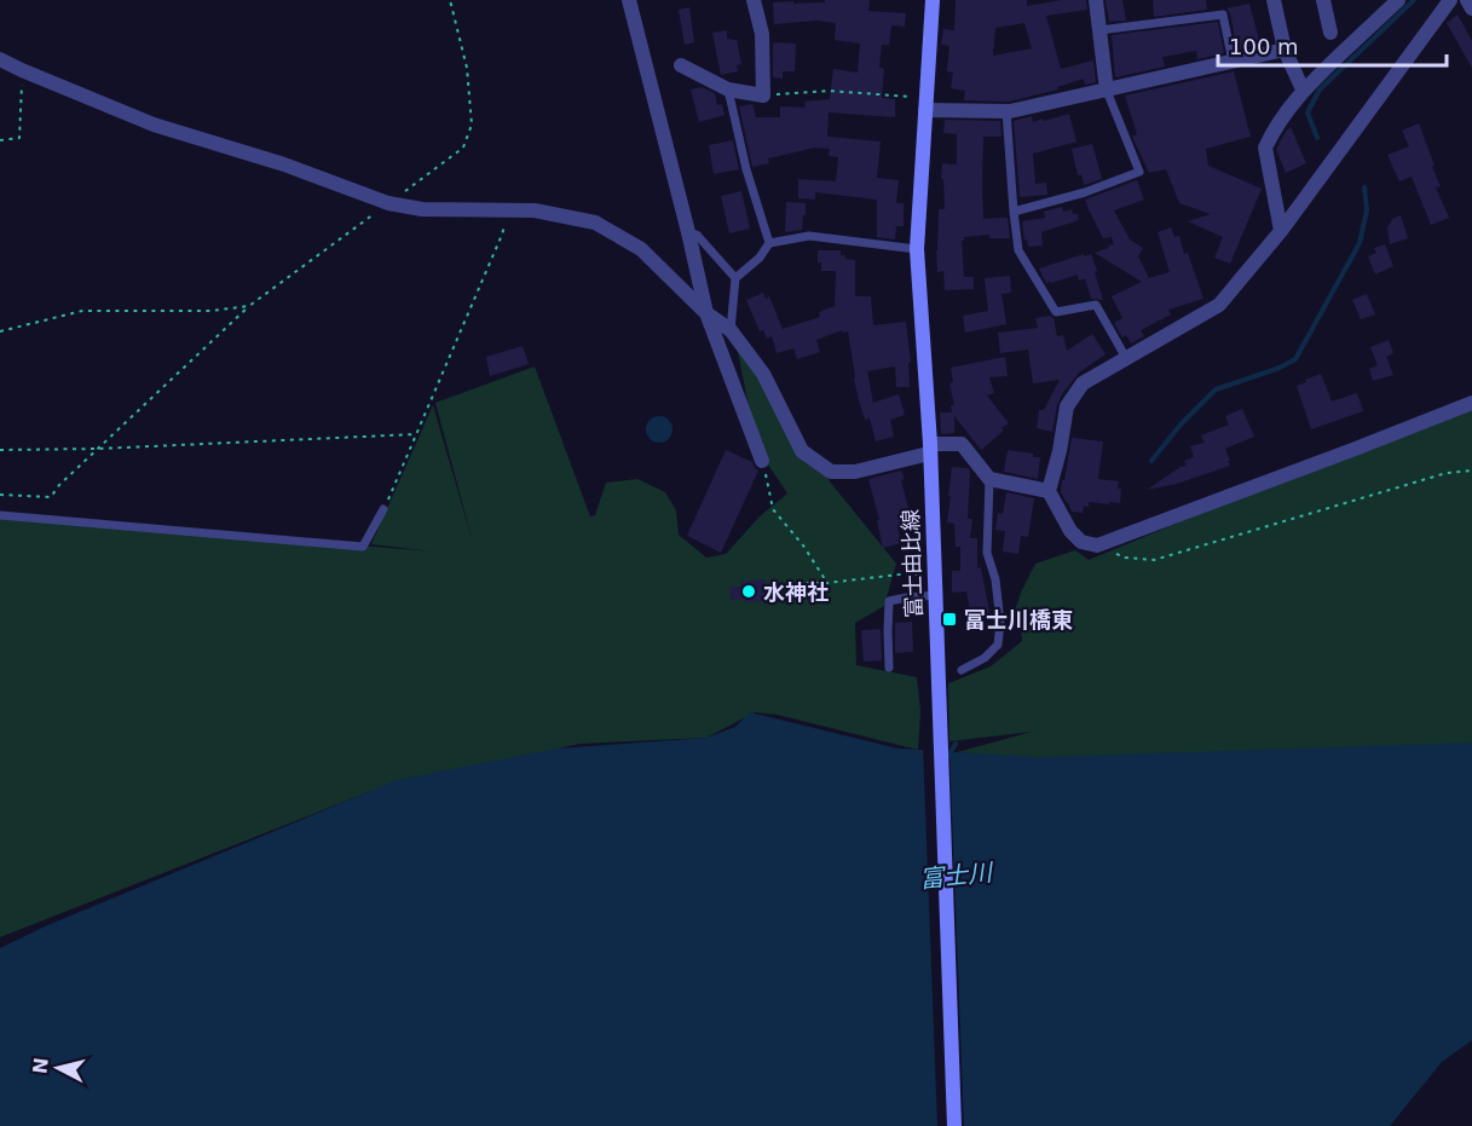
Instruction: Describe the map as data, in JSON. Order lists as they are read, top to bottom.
{
  "streets": {
    "main road": ["富士由比線"]
  },
  "water": ["富士川"],
  "places": {
    "other": ["水神社"],
    "transit": ["富士川橋東"]
  },
  "scale_bar": "100 m",
  "north": "left"
}
